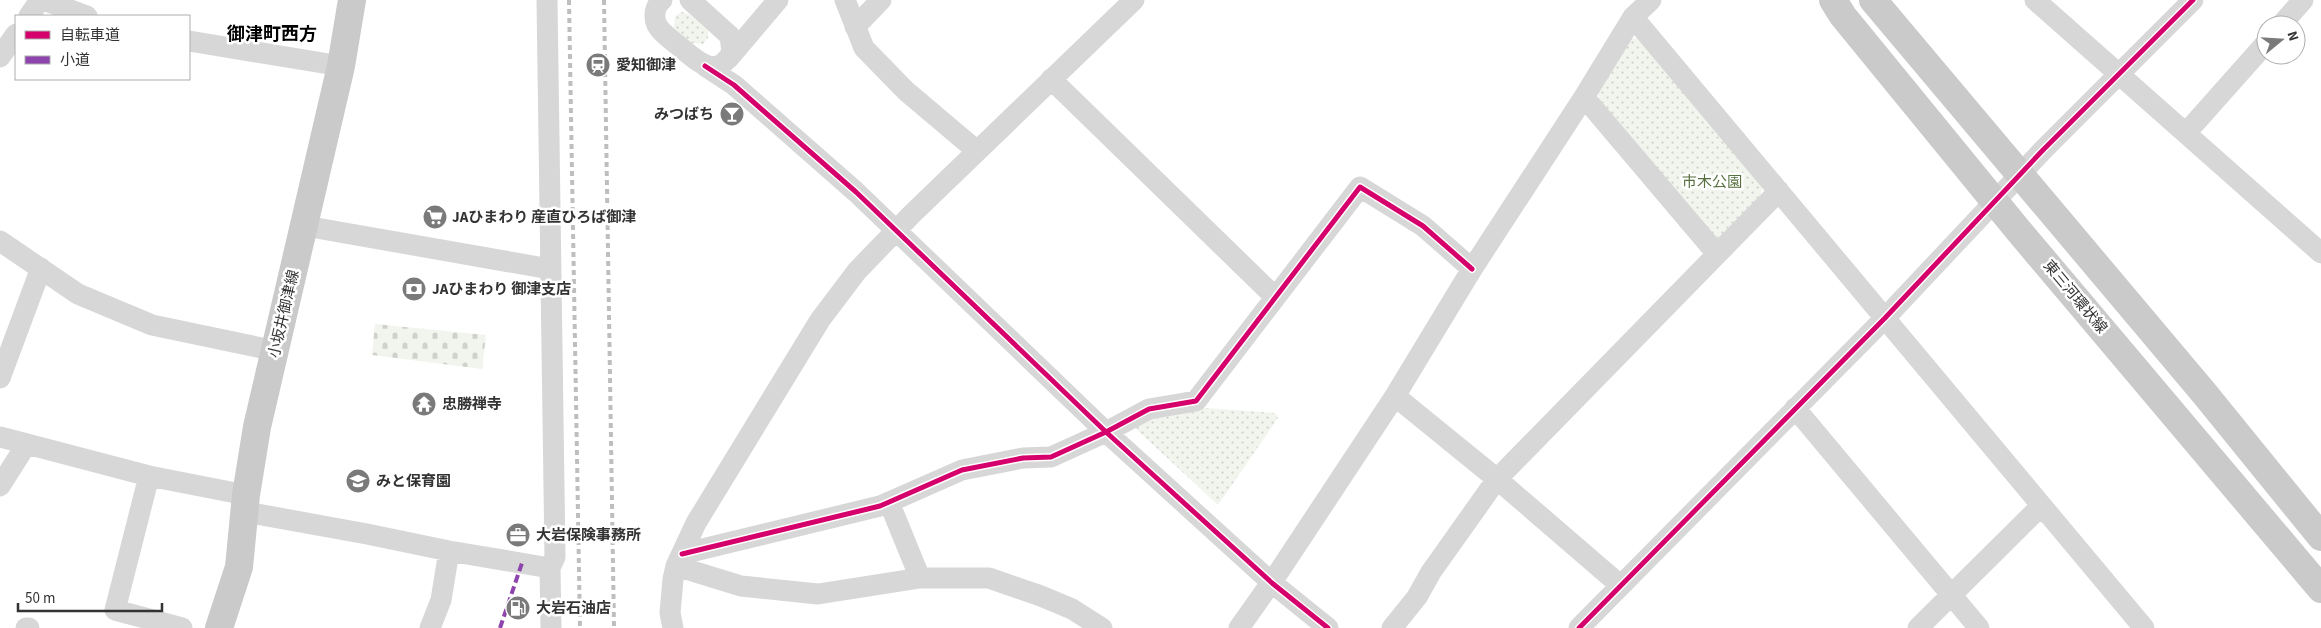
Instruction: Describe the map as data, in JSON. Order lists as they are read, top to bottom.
{
  "streets": {
    "main road": ["東三河環状線", "小坂井御津線"]
  },
  "districts": ["御津町西方"],
  "parks": ["市木公園"],
  "places": {
    "station": ["愛知御津"],
    "bar": ["みつばち"],
    "supermarket": ["JAひまわり 産直ひろば御津"],
    "bank": ["JAひまわり 御津支店"],
    "temple": ["忠勝禅寺"],
    "school or university": ["みと保育園"],
    "office": ["大岩保険事務所"],
    "fuel station": ["大岩石油店"]
  },
  "legend": ["自転車道", "小道"],
  "scale_bar": "50 m",
  "north": "right"
}
